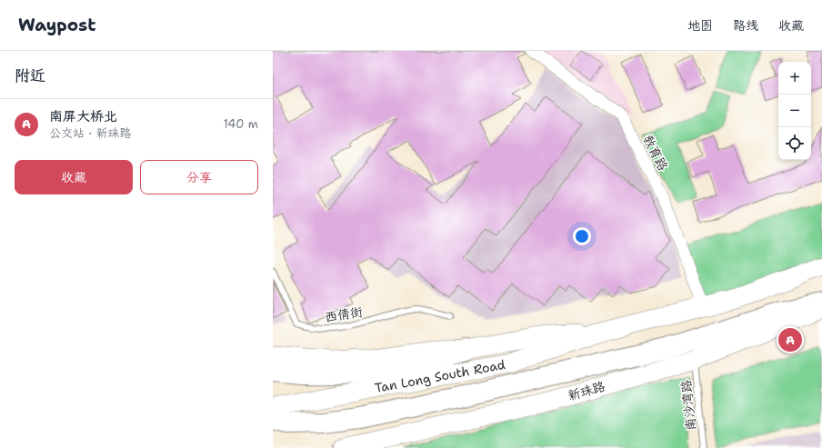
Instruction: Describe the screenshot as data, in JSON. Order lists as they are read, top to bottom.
{
  "streets": {
    "highway": ["Tan Long South Road", "新珠路"],
    "street": ["教育路"],
    "lane": ["西倩街", "南沙湾路"]
  },
  "crossings": [
    ["新珠路", "南沙湾路"]
  ],
  "page": {
    "header": "Waypost",
    "nav": ["地图", "路线", "收藏"],
    "heading": "附近",
    "map_buttons": ["+", "−"],
    "list": [
      {
        "mark": "A",
        "name": "南屏大桥北",
        "note": "公交站 · 新珠路",
        "value": "140 m"
      }
    ],
    "buttons": ["收藏", "分享"],
    "pins": "A"
  }
}
